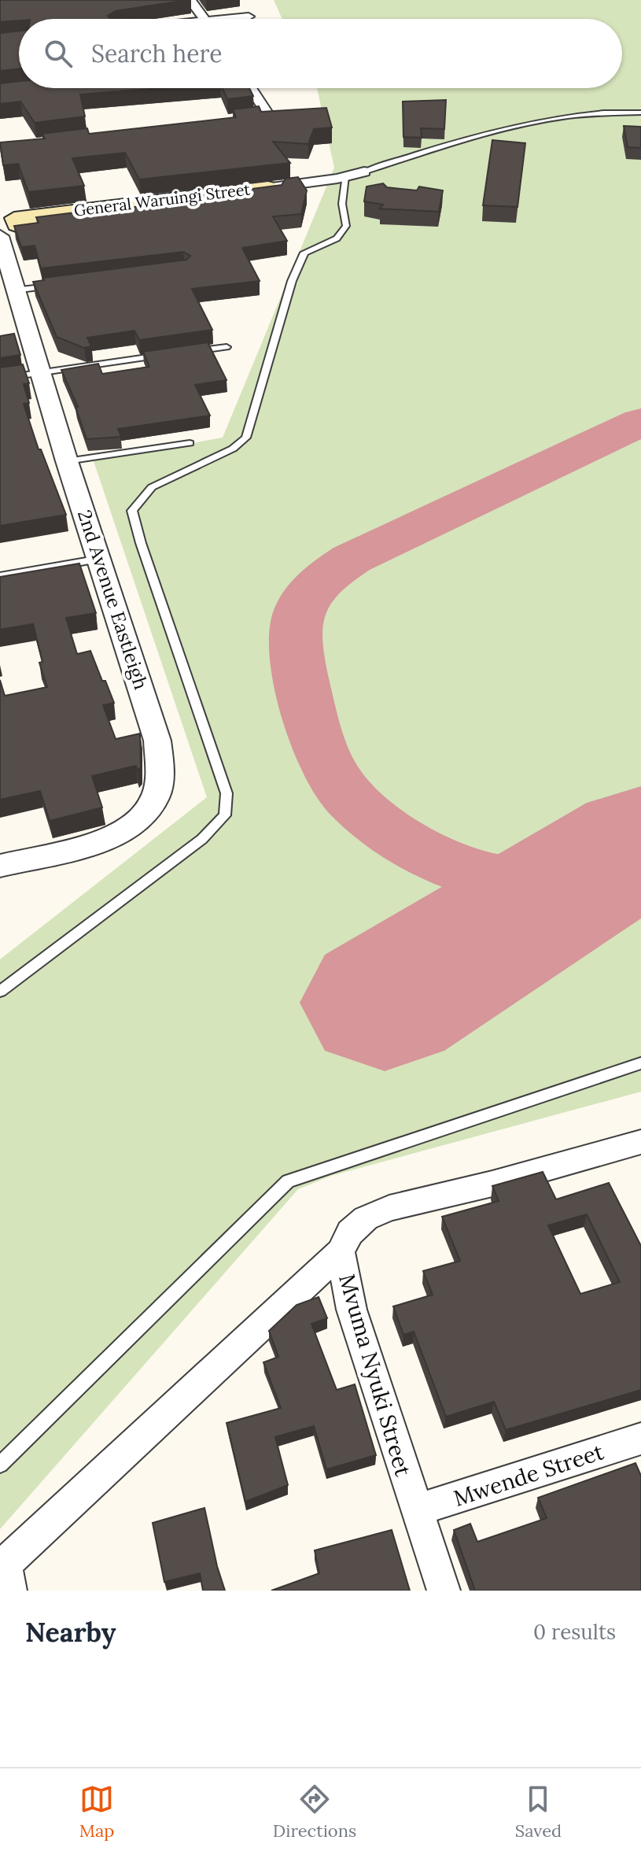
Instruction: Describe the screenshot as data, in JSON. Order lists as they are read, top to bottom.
{
  "streets": {
    "main road": ["General Waruingi Street"],
    "street": ["2nd Avenue Eastleigh", "Mvuma Nyuki Street", "Mwende Street"]
  },
  "crossings": [
    ["General Waruingi Street", "2nd Avenue Eastleigh"],
    ["Mvuma Nyuki Street", "Mwende Street"]
  ],
  "page": {
    "search": "Search here",
    "heading": ["Nearby", "0 results"],
    "nav": ["Map", "Directions", "Saved"]
  }
}
